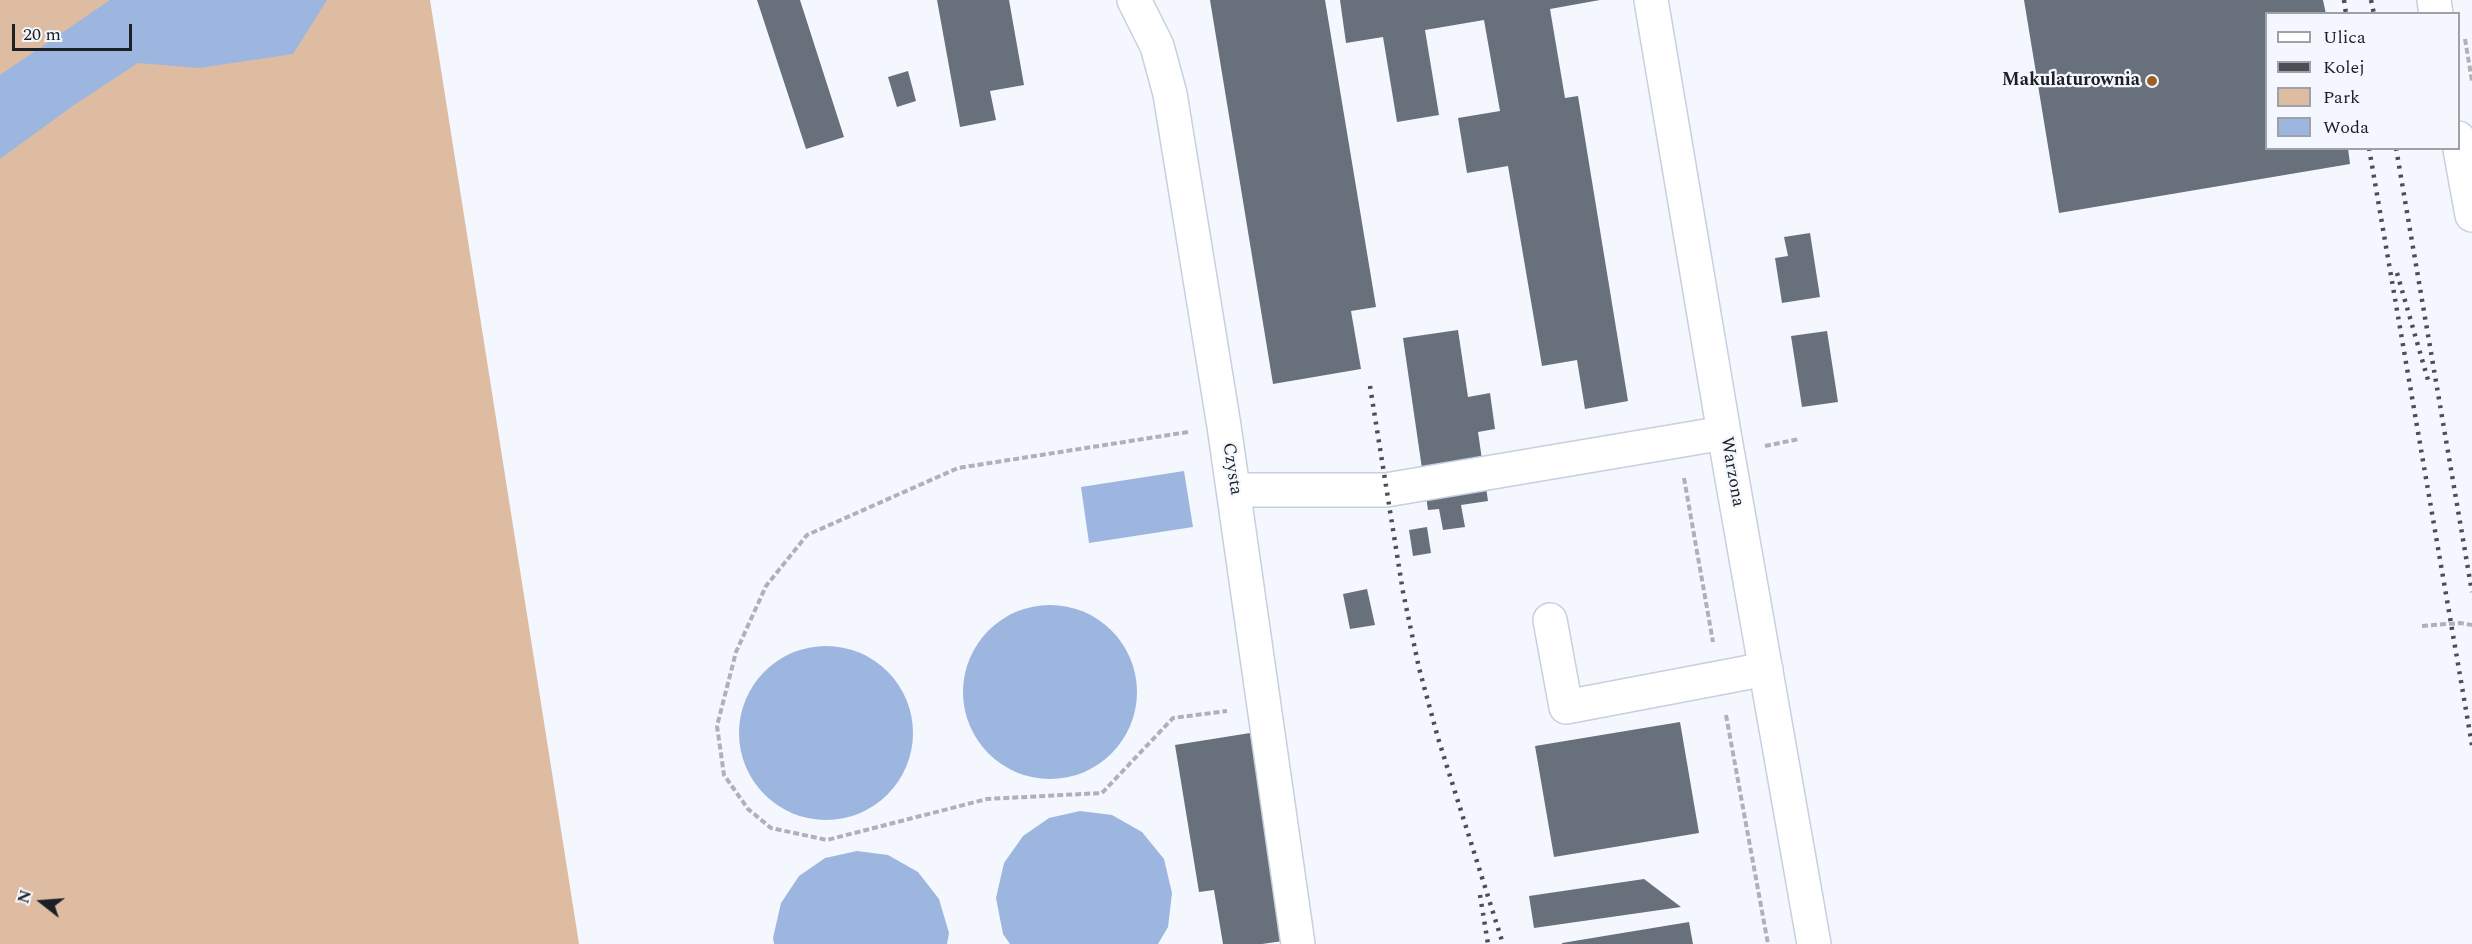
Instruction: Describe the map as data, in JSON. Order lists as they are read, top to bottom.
{
  "streets": {
    "lane": ["Czysta", "Warzona"]
  },
  "places": ["Makulaturownia"],
  "legend": [
    "Ulica",
    "Kolej",
    "Park",
    "Woda"
  ],
  "scale_bar": "20 m",
  "north": "left"
}
